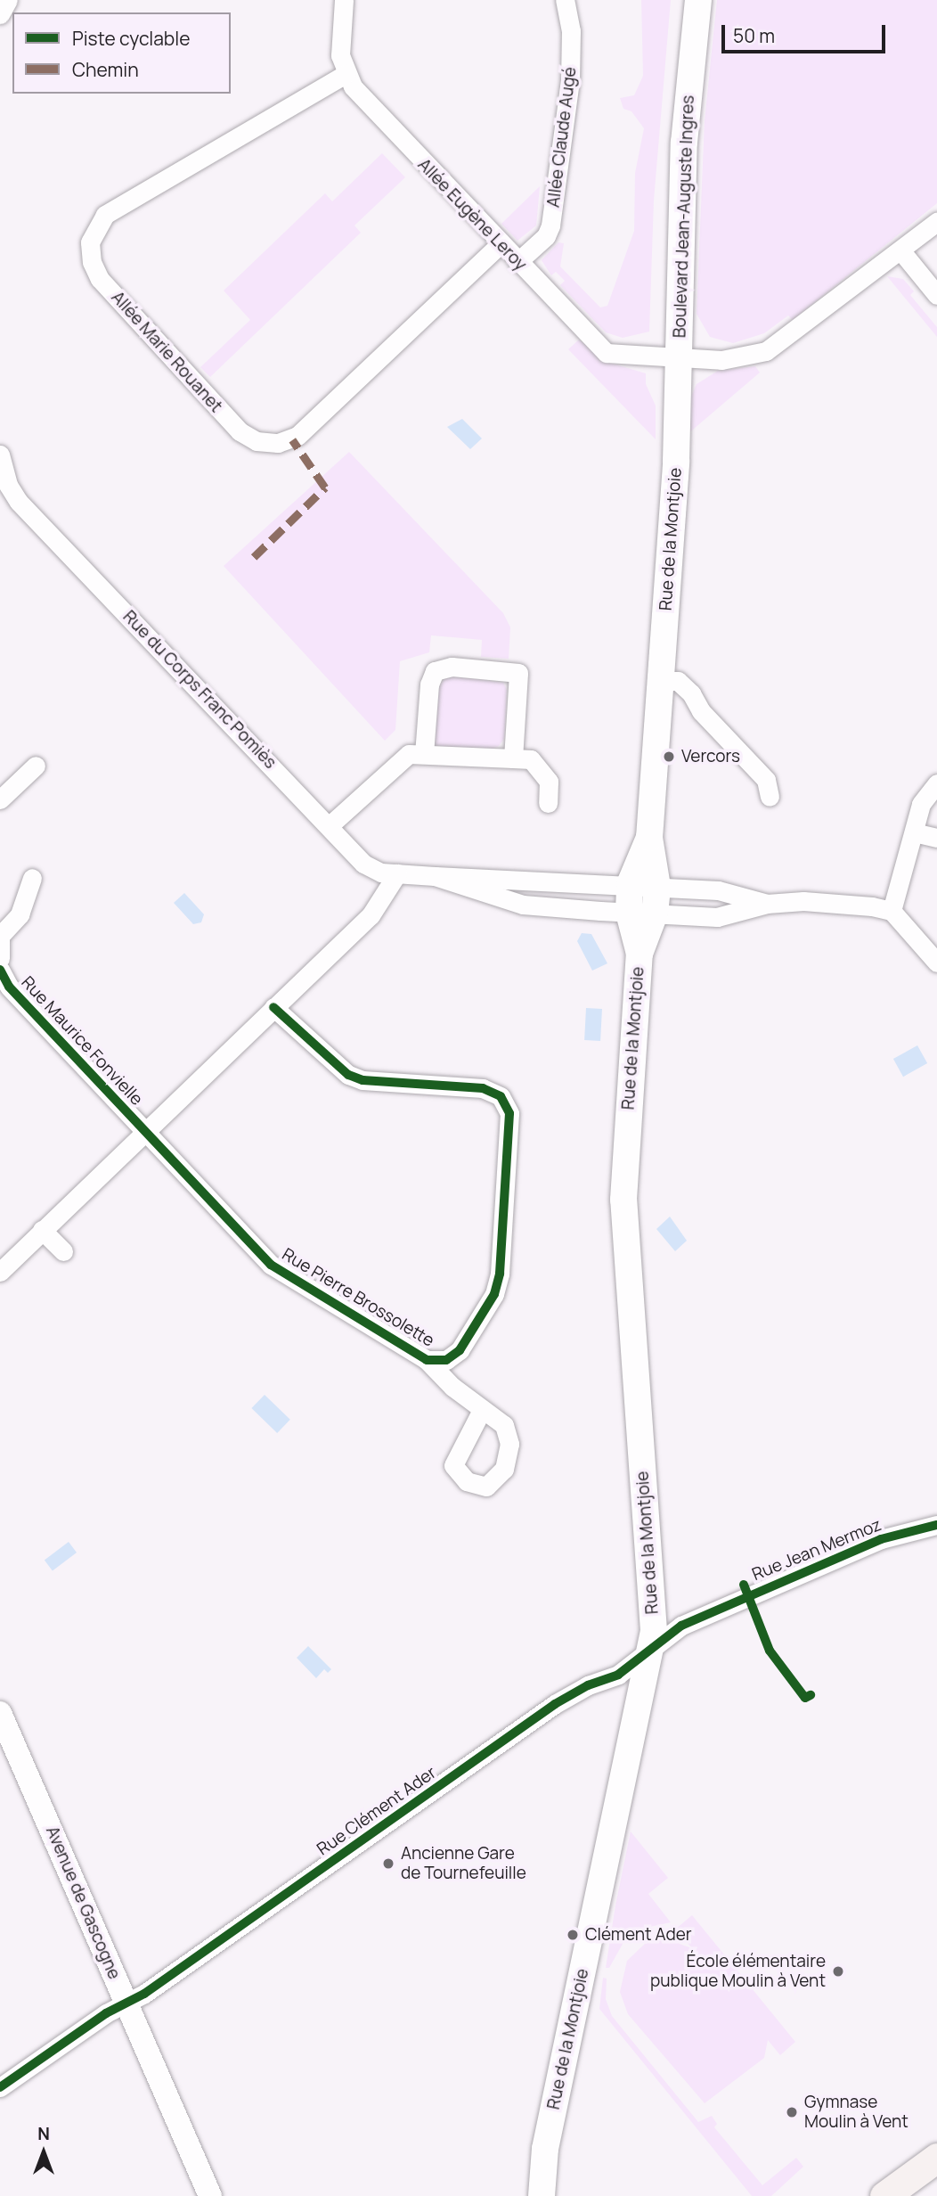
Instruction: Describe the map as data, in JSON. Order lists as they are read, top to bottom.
{
  "streets": {
    "main road": ["Boulevard Jean-Auguste Ingres", "Rue de la Montjoie"],
    "street": [
      "Allée Claude Augé",
      "Allée Eugène Leroy",
      "Allée Marie Rouanet",
      "Rue du Corps Franc Pomiès",
      "Rue Maurice Fonvielle",
      "Rue Pierre Brossolette",
      "Rue Jean Mermoz",
      "Rue Clément Ader",
      "Avenue de Gascogne"
    ]
  },
  "crossings": [
    ["Allée Claude Augé", "Allée Eugène Leroy"],
    ["Allée Eugène Leroy", "Boulevard Jean-Auguste Ingres"],
    ["Allée Eugène Leroy", "Allée Marie Rouanet"],
    ["Boulevard Jean-Auguste Ingres", "Rue de la Montjoie"],
    ["Rue de la Montjoie", "Rue du Corps Franc Pomiès"],
    ["Rue de la Montjoie", "Rue Jean Mermoz"],
    ["Rue de la Montjoie", "Rue Clément Ader"],
    ["Rue Maurice Fonvielle", "Rue Pierre Brossolette"],
    ["Rue Jean Mermoz", "Rue Clément Ader"],
    ["Rue Clément Ader", "Avenue de Gascogne"]
  ],
  "places": [
    "Vercors",
    "Ancienne Gare de Tournefeuille",
    "Clément Ader",
    "École élémentaire publique Moulin à Vent",
    "Gymnase Moulin à Vent"
  ],
  "legend": ["Piste cyclable", "Chemin"],
  "scale_bar": "50 m",
  "north": "top"
}
